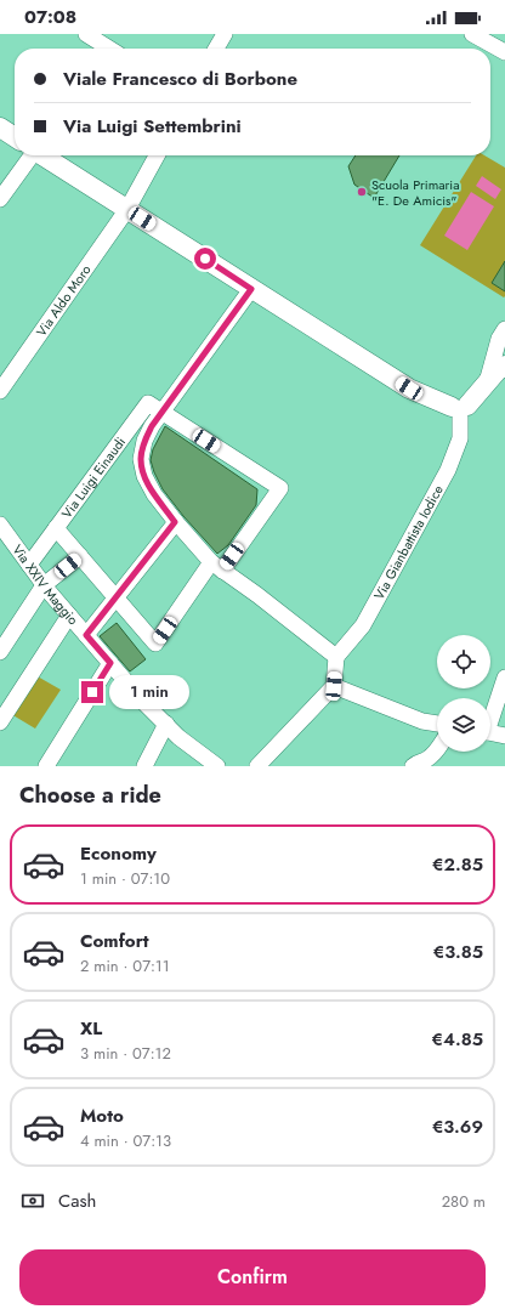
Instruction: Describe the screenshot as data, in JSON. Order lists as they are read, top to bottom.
{
  "streets": {
    "street": [
      "Via Aldo Moro",
      "Via Luigi Einaudi",
      "Via Gianbattista Iodice",
      "Via XXIV Maggio"
    ]
  },
  "crossings": [
    ["Via Luigi Einaudi", "Via XXIV Maggio"]
  ],
  "places": ["Scuola Primaria \"E. De Amicis\""],
  "page": {
    "status": "07:08",
    "banner": ["Viale Francesco di Borbone", "Via Luigi Settembrini"],
    "bubble": "1 min",
    "heading": "Choose a ride",
    "list": [
      {
        "name": "Economy",
        "note": "1 min · 07:10",
        "value": "€2.85"
      },
      {
        "name": "Comfort",
        "note": "2 min · 07:11",
        "value": "€3.85"
      },
      {
        "name": "XL",
        "note": "3 min · 07:12",
        "value": "€4.85"
      },
      {
        "name": "Moto",
        "note": "4 min · 07:13",
        "value": "€3.69"
      }
    ],
    "pay": ["Cash", "280 m"],
    "buttons": "Confirm"
  }
}
